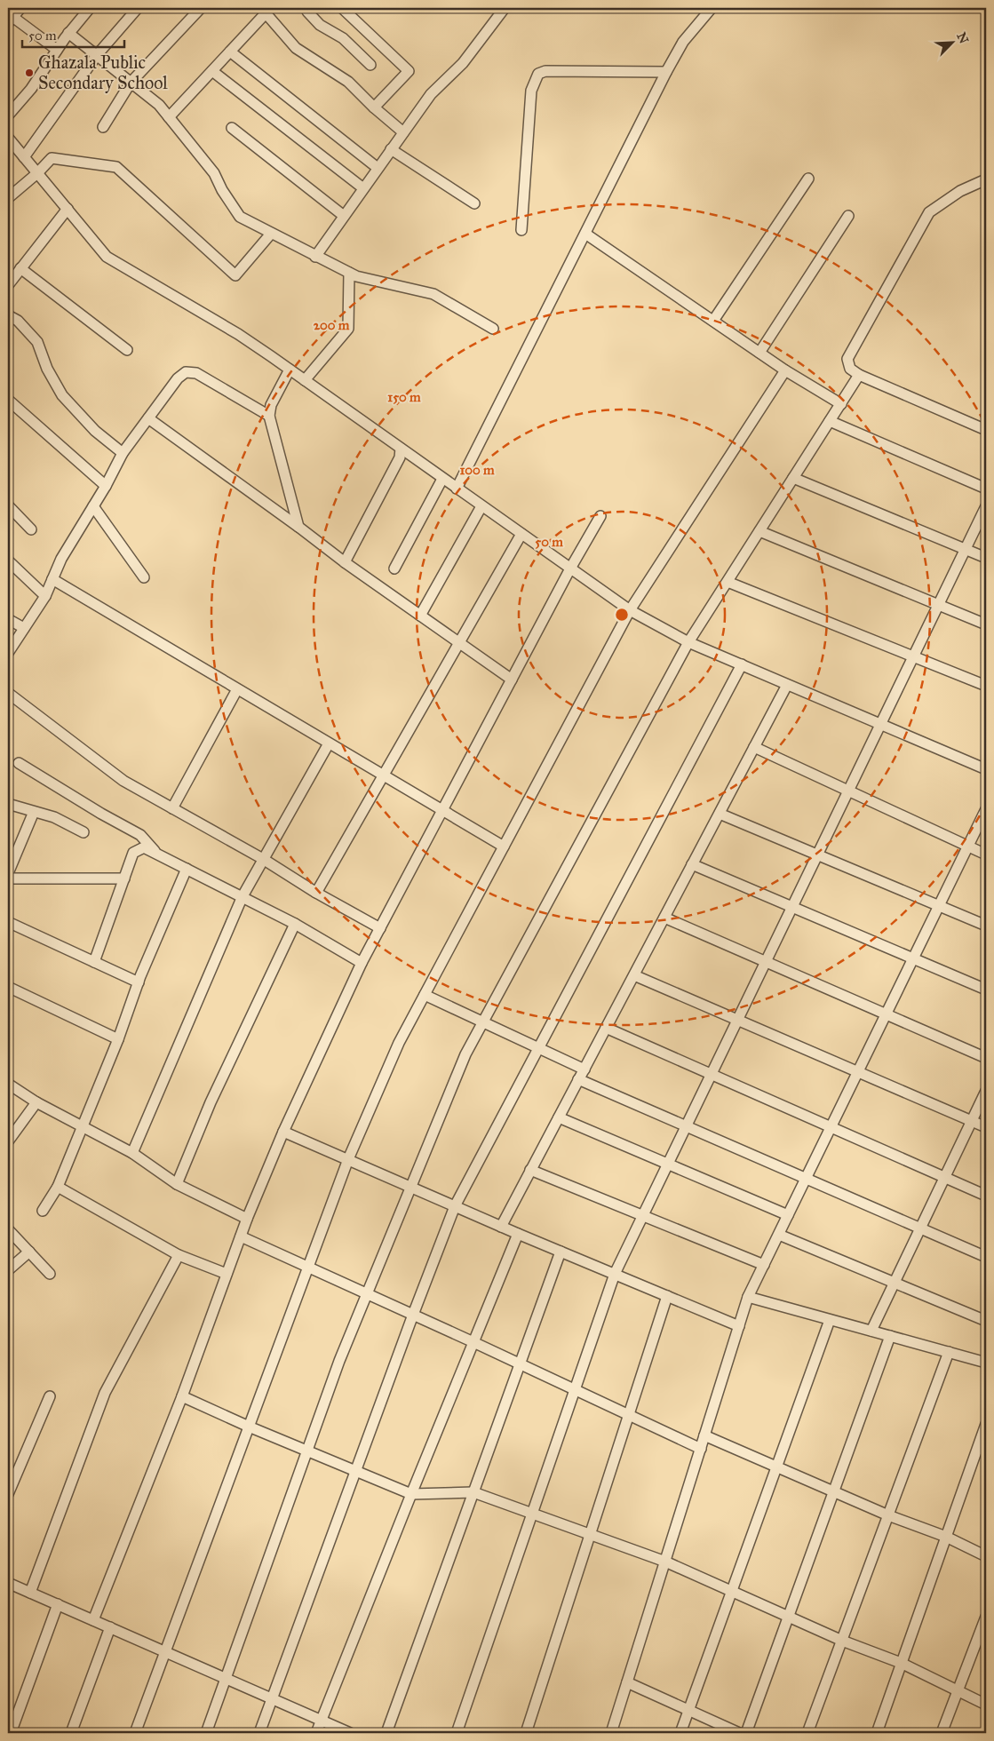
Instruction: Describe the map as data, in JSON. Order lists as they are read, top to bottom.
{
  "places": ["Ghazala Public Secondary School"],
  "scale_bar": "50 m",
  "north": "top right",
  "rings": [
    "200 m",
    "150 m",
    "100 m",
    "50 m"
  ]
}
